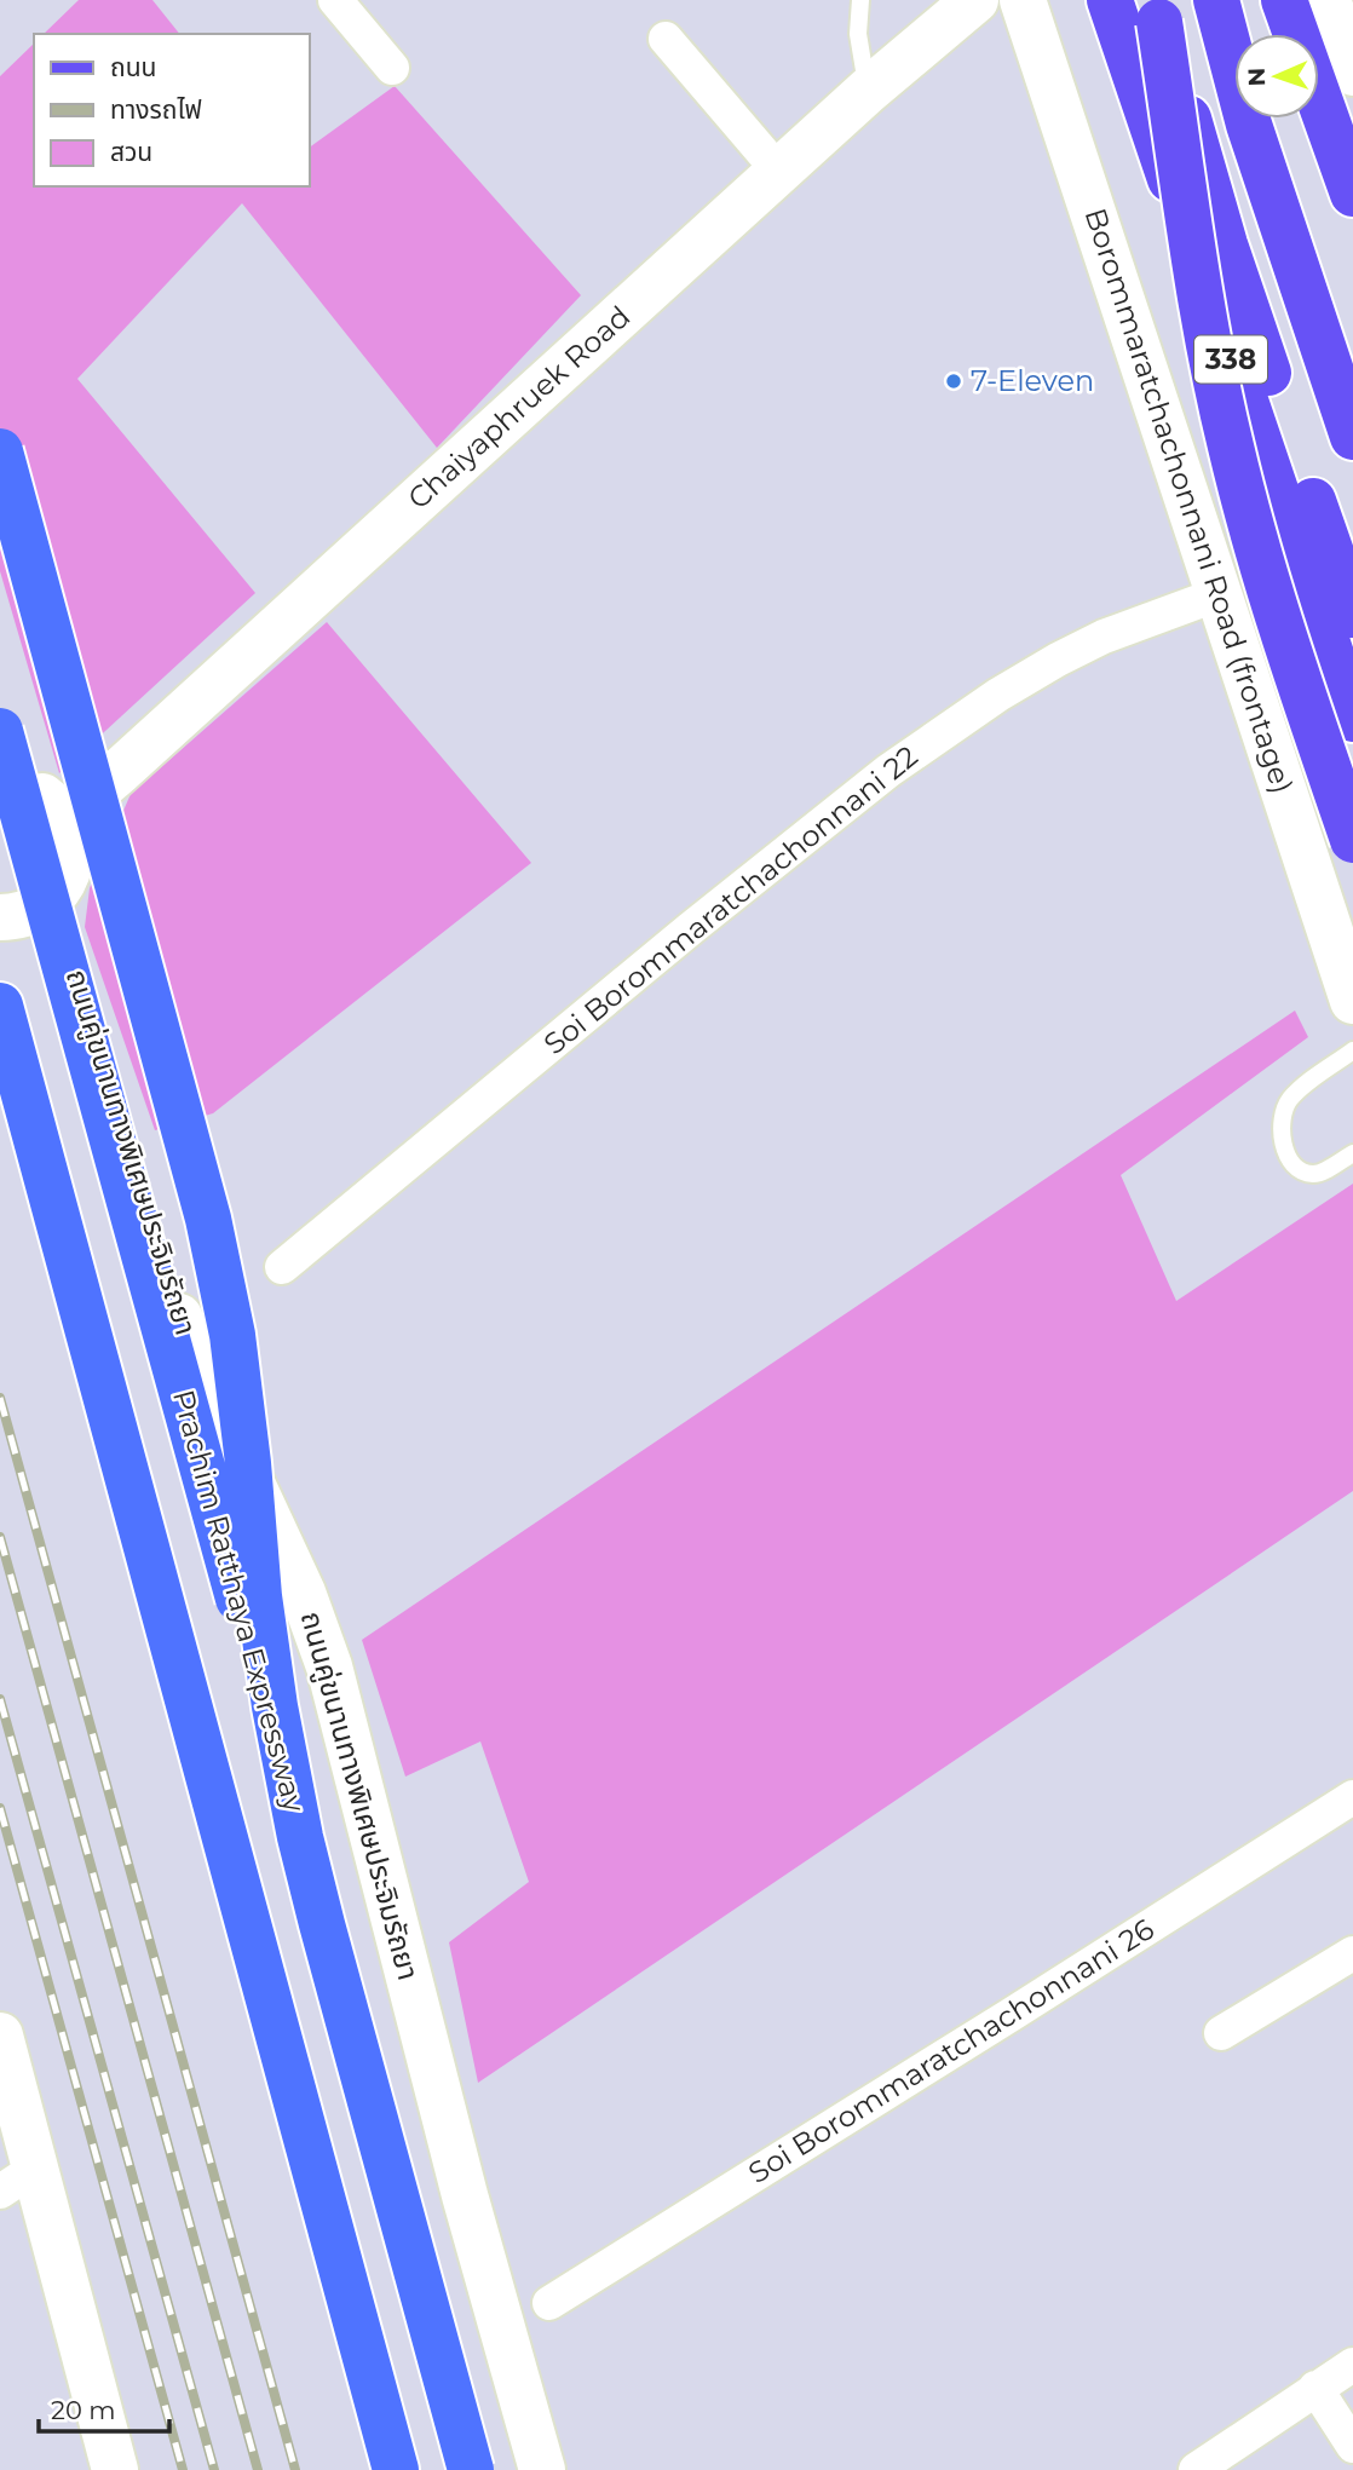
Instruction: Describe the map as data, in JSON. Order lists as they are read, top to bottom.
{
  "streets": {
    "highway": ["Prachim Ratthaya Expressway"],
    "main road": [
      "338",
      "Chaiyaphruek Road",
      "Borommaratchachonnani Road (frontage)",
      "ถนนคู่ขนานทางพิเศษประจิมรัถยา"
    ],
    "street": ["Soi Borommaratchachonnani 22", "Soi Borommaratchachonnani 26"]
  },
  "crossings": [
    ["Borommaratchachonnani Road (frontage)", "Soi Borommaratchachonnani 22"]
  ],
  "places": ["7-Eleven"],
  "legend": ["ถนน", "ทางรถไฟ", "สวน"],
  "scale_bar": "20 m",
  "north": "left"
}
